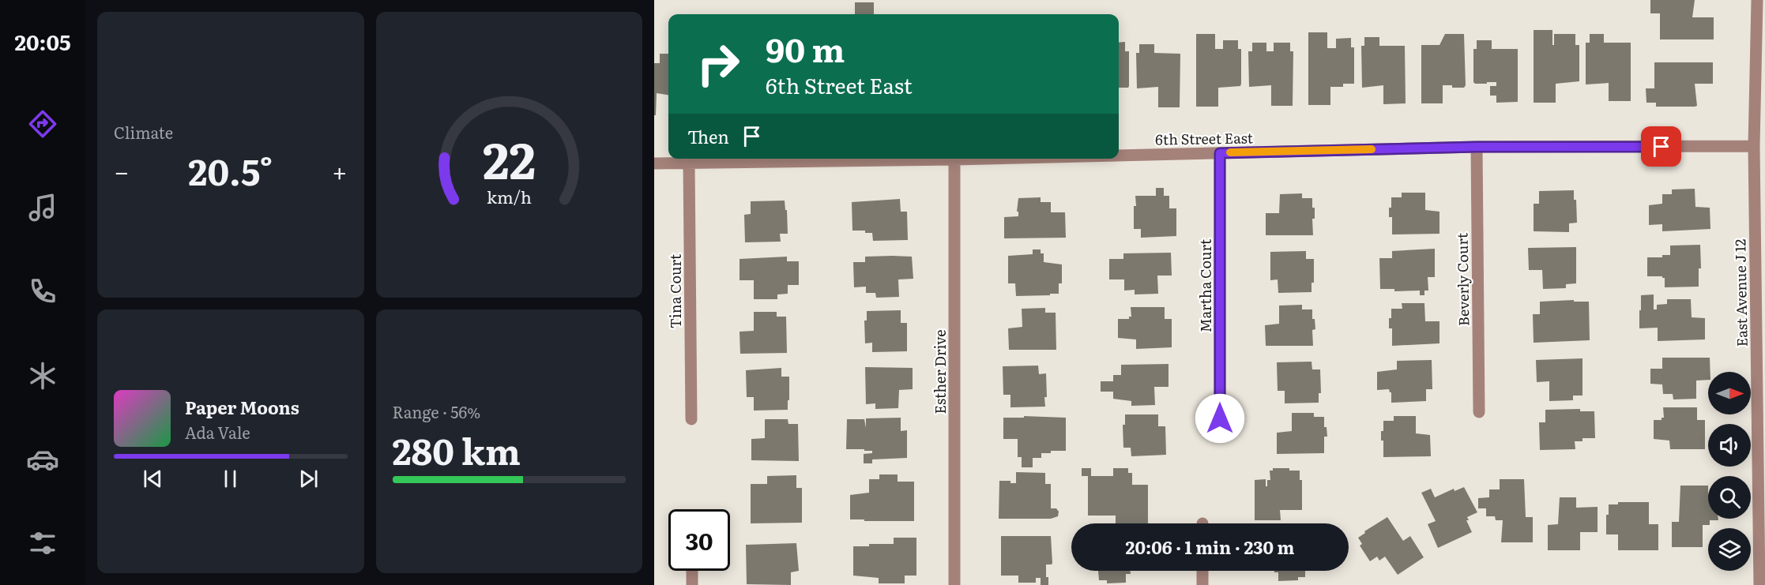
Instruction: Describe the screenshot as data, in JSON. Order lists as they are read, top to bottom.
{
  "streets": {
    "street": [
      "6th Street East",
      "Beverly Court",
      "Martha Court",
      "Tina Court",
      "East Avenue J 12",
      "Esther Drive"
    ]
  },
  "crossings": [
    ["6th Street East", "Beverly Court"],
    ["6th Street East", "Martha Court"],
    ["6th Street East", "Tina Court"],
    ["6th Street East", "East Avenue J 12"],
    ["6th Street East", "Esther Drive"]
  ],
  "north": "right",
  "page": {
    "tabs": "20:05",
    "tile": [
      "Climate",
      ["Range · 56%", "280 km"]
    ],
    "turn": ["90 m", "6th Street East"],
    "then": "Then",
    "heat": ["−", "20.5°", "+"],
    "song": ["Paper Moons", "Ada Vale"],
    "limit": "30",
    "trip": "20:06 · 1 min · 230 m",
    "gauge": ["22", "km/h"]
  }
}
